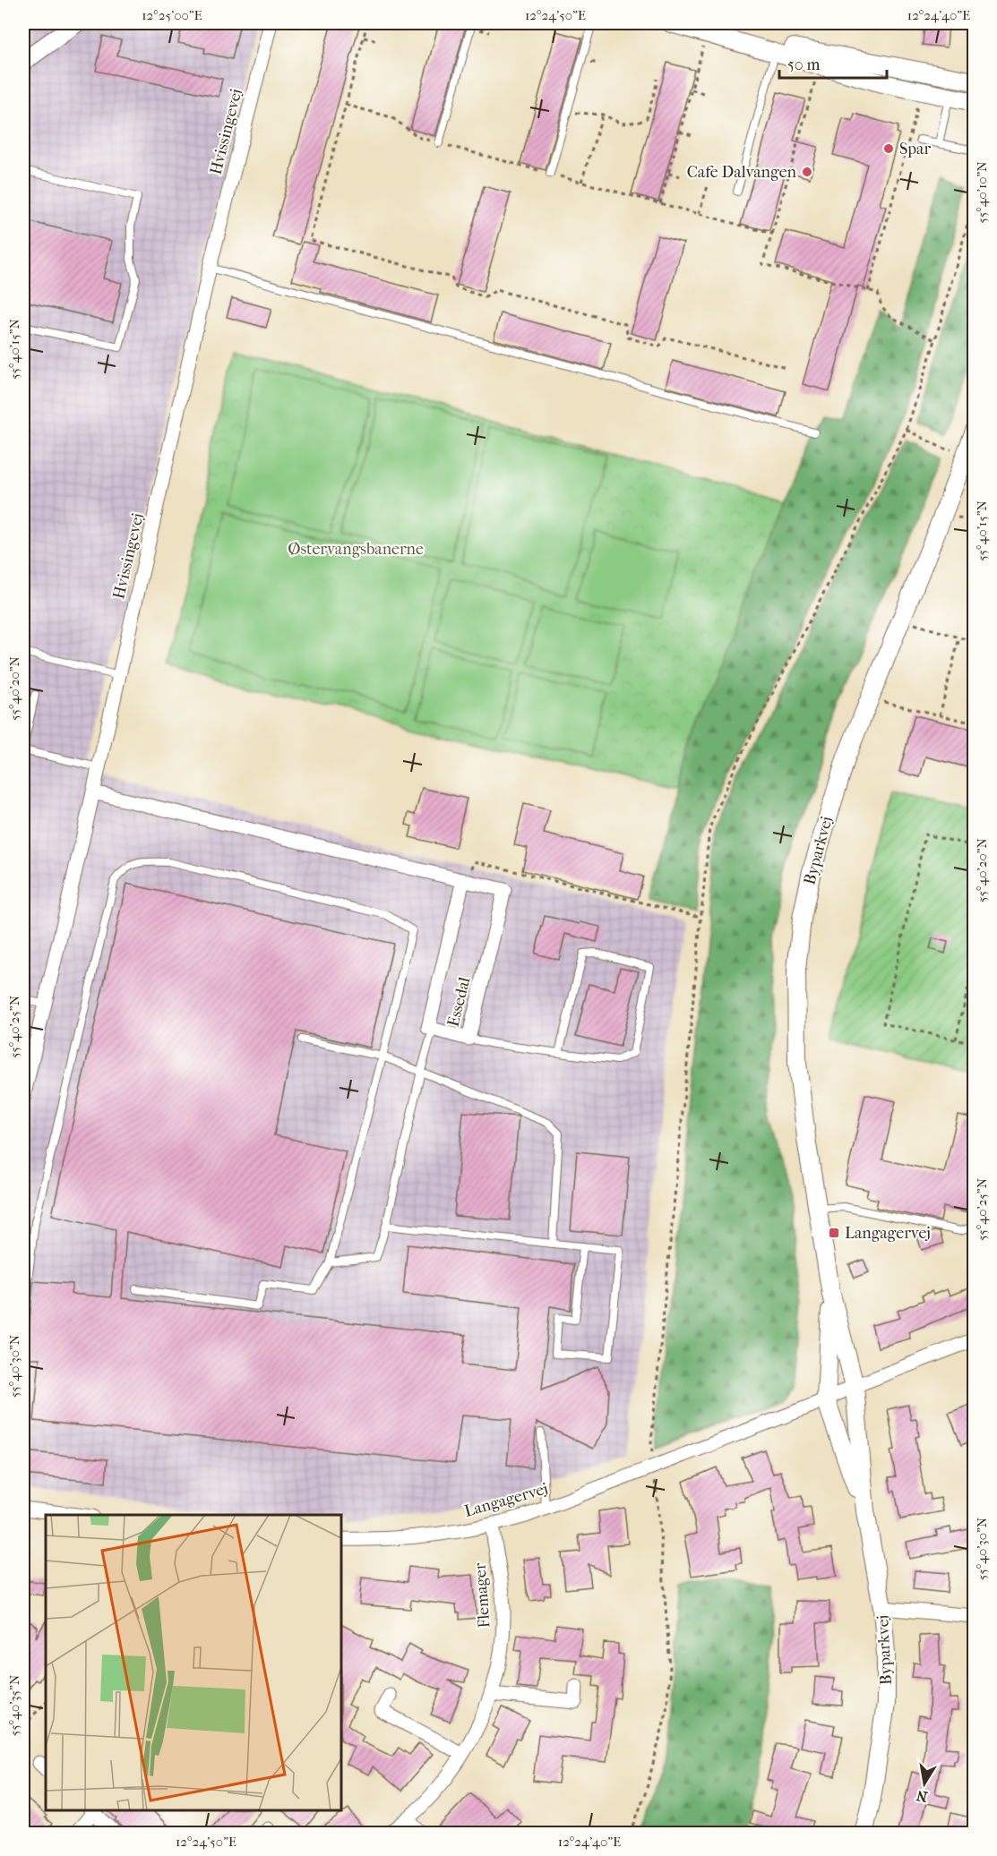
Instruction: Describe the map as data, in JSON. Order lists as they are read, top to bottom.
{
  "streets": {
    "street": [
      "Hvissingevej",
      "Byparkvej",
      "Essedal",
      "Langagervej",
      "Flemager"
    ]
  },
  "crossings": [
    ["Hvissingevej", "Essedal"],
    ["Byparkvej", "Langagervej"],
    ["Langagervej", "Flemager"]
  ],
  "parks": ["Østervangsbanerne"],
  "places": {
    "other": ["Spar", "Cafe Dalvangen"],
    "transit": ["Langagervej"]
  },
  "scale_bar": "50 m",
  "north": "bottom",
  "coordinates": [
    "12°25'00\"E",
    "12°24'50\"E",
    "12°24'40\"E",
    "55°40'10\"N",
    "55°40'15\"N",
    "55°40'20\"N",
    "55°40'25\"N",
    "55°40'30\"N",
    "55°40'35\"N"
  ]
}
